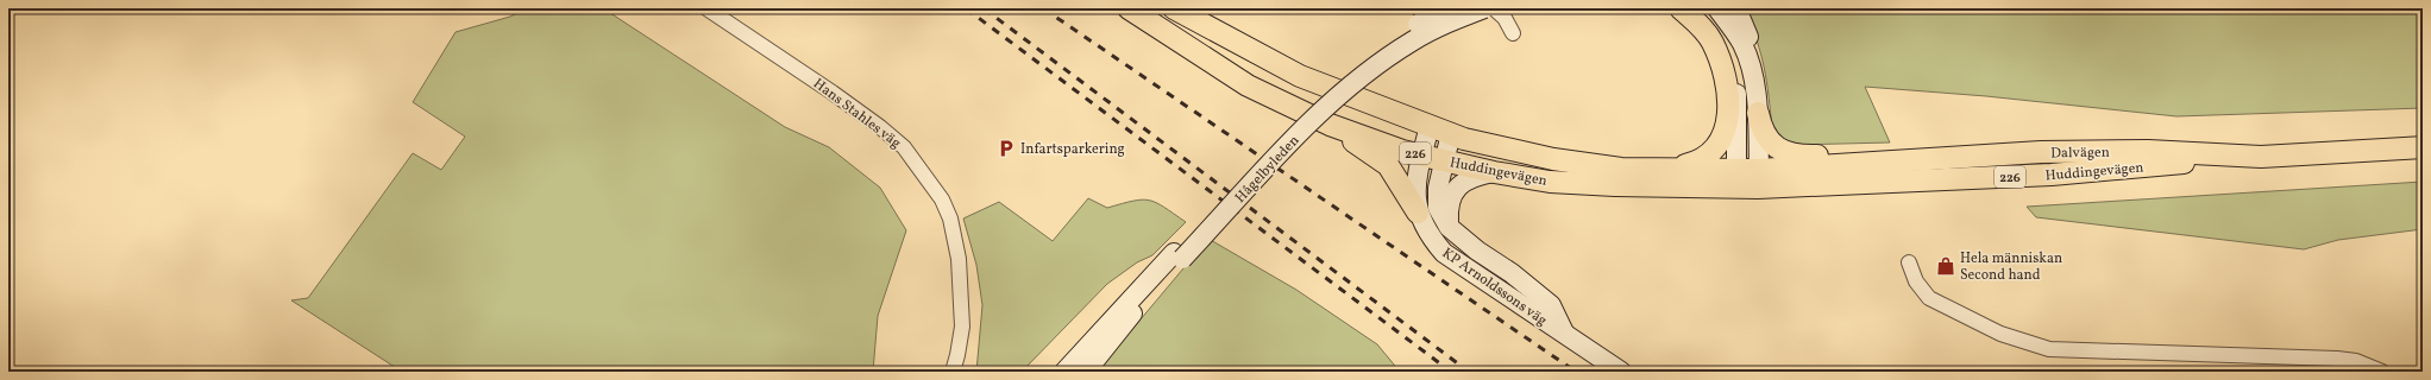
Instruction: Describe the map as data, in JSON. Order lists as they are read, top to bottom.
{
  "streets": {
    "main road": [
      "Dalvägen",
      "226",
      "Hågelbyleden",
      "Huddingevägen",
      "KP Arnoldssons väg"
    ],
    "street": ["Hans Stahles väg"]
  },
  "crossings": [
    ["Dalvägen", "Huddingevägen"],
    ["Huddingevägen", "KP Arnoldssons väg"]
  ],
  "places": {
    "parking": ["Infartsparkering"],
    "shop": ["Hela människan Second hand"]
  }
}
